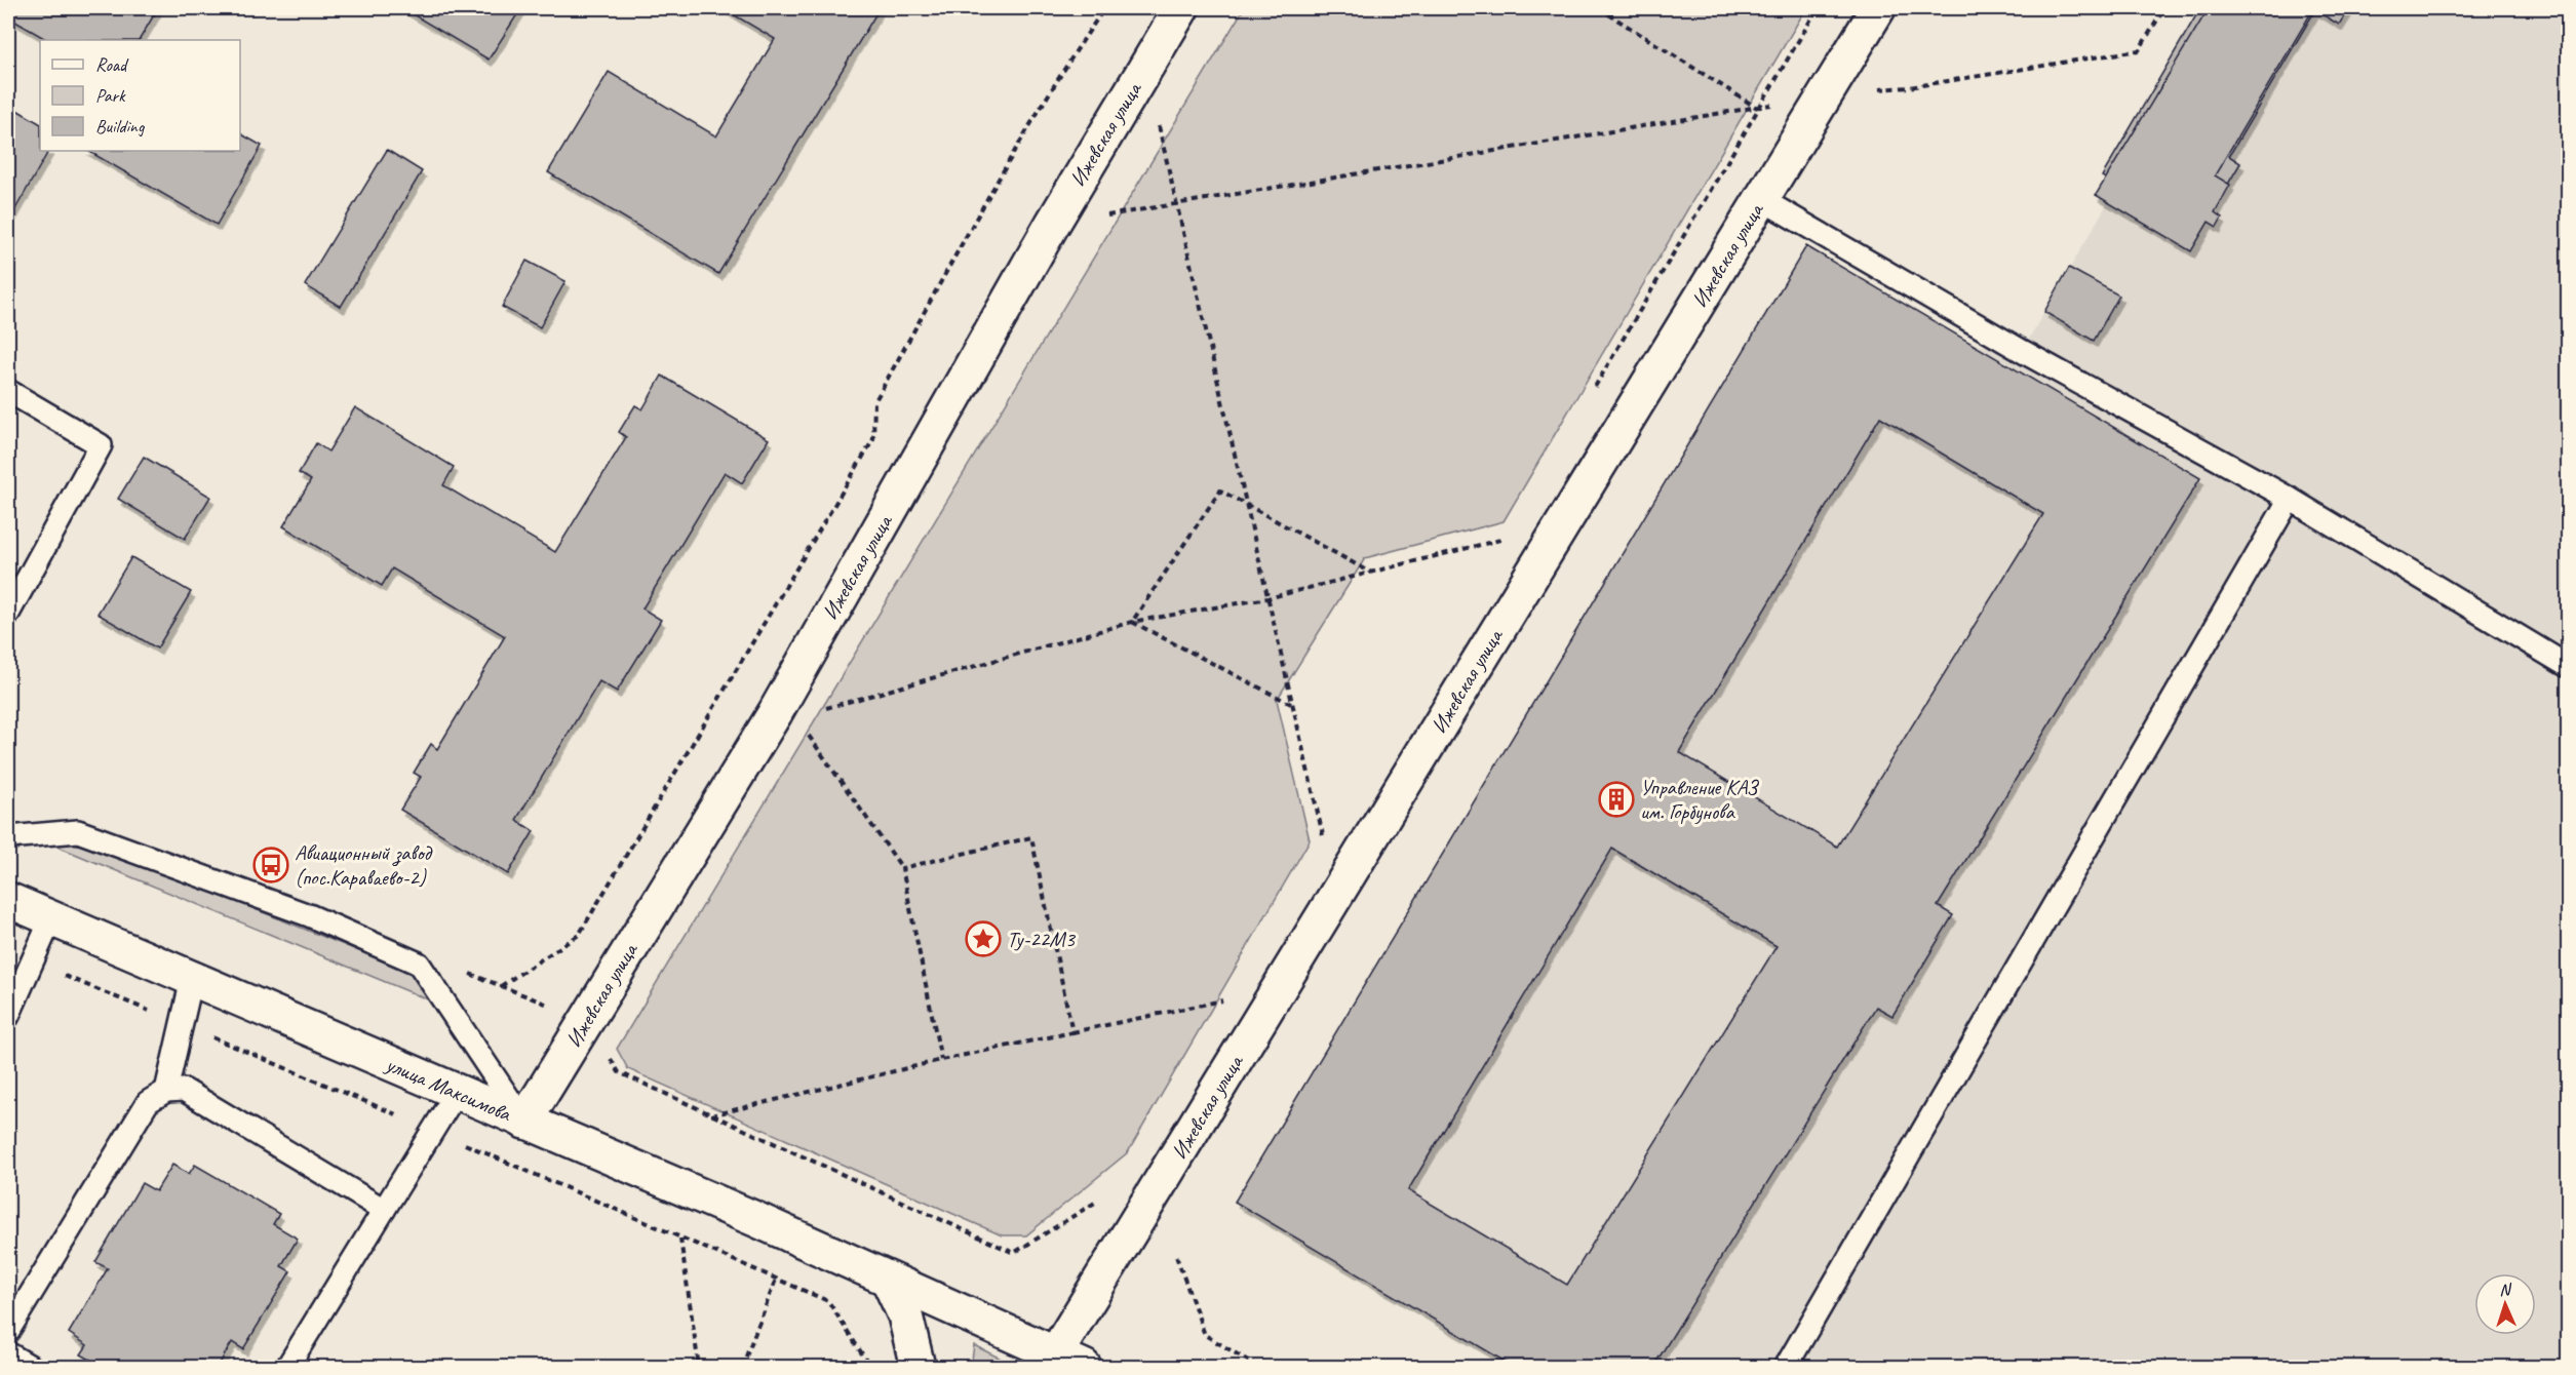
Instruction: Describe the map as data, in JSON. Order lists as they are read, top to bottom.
{
  "streets": {
    "street": ["Ижевская улица", "улица Максимова"]
  },
  "crossings": [
    ["Ижевская улица", "улица Максимова"]
  ],
  "places": {
    "building": ["Управление КАЗ им. Горбунова"],
    "bus stop": ["Авиационный завод (пос.Караваево-2)"],
    "place": ["Ту-22М3"]
  },
  "legend": ["Road", "Park", "Building"],
  "north": "top"
}
